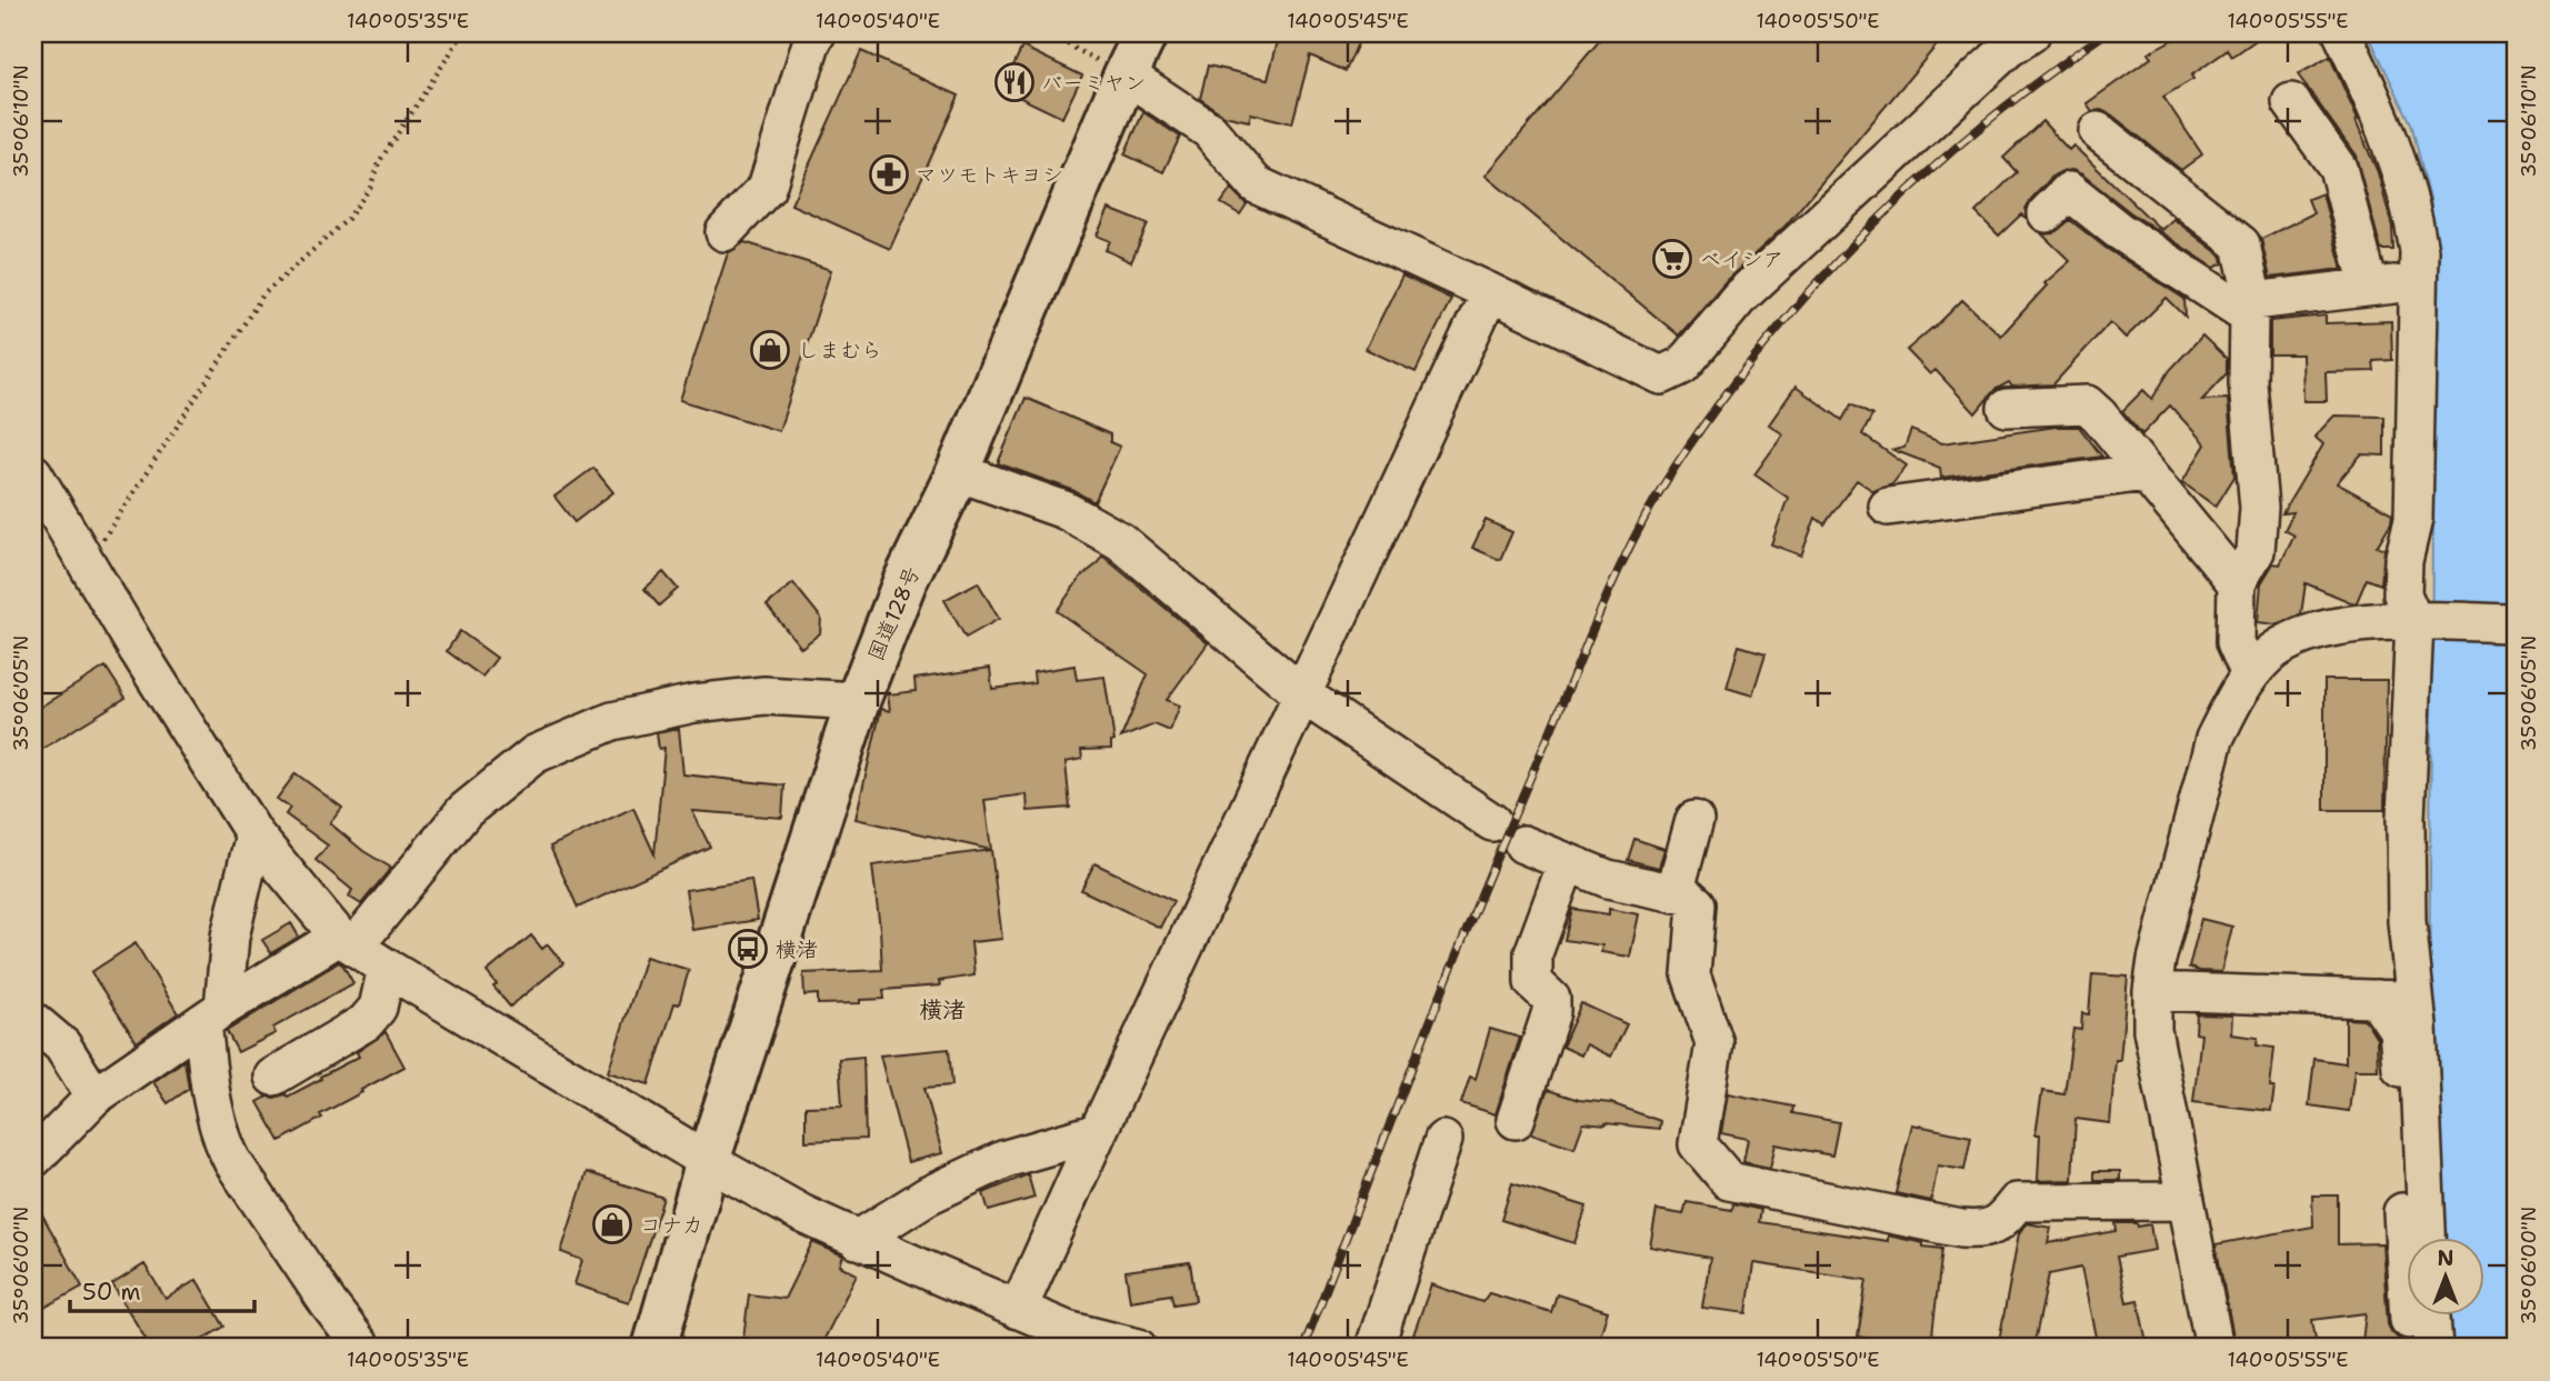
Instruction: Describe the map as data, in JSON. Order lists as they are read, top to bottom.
{
  "streets": {
    "highway": ["国道128号"]
  },
  "districts": ["横渚"],
  "places": {
    "restaurant": ["バーミヤン"],
    "pharmacy": ["マツモトキヨシ"],
    "supermarket": ["ベイシア"],
    "shop": ["しまむら", "コナカ"],
    "bus stop": ["横渚"]
  },
  "scale_bar": "50 m",
  "north": "top",
  "coordinates": [
    "140°05'35\"E",
    "140°05'40\"E",
    "140°05'45\"E",
    "140°05'50\"E",
    "140°05'55\"E",
    "35°06'10\"N",
    "35°06'05\"N",
    "35°06'00\"N"
  ]
}
